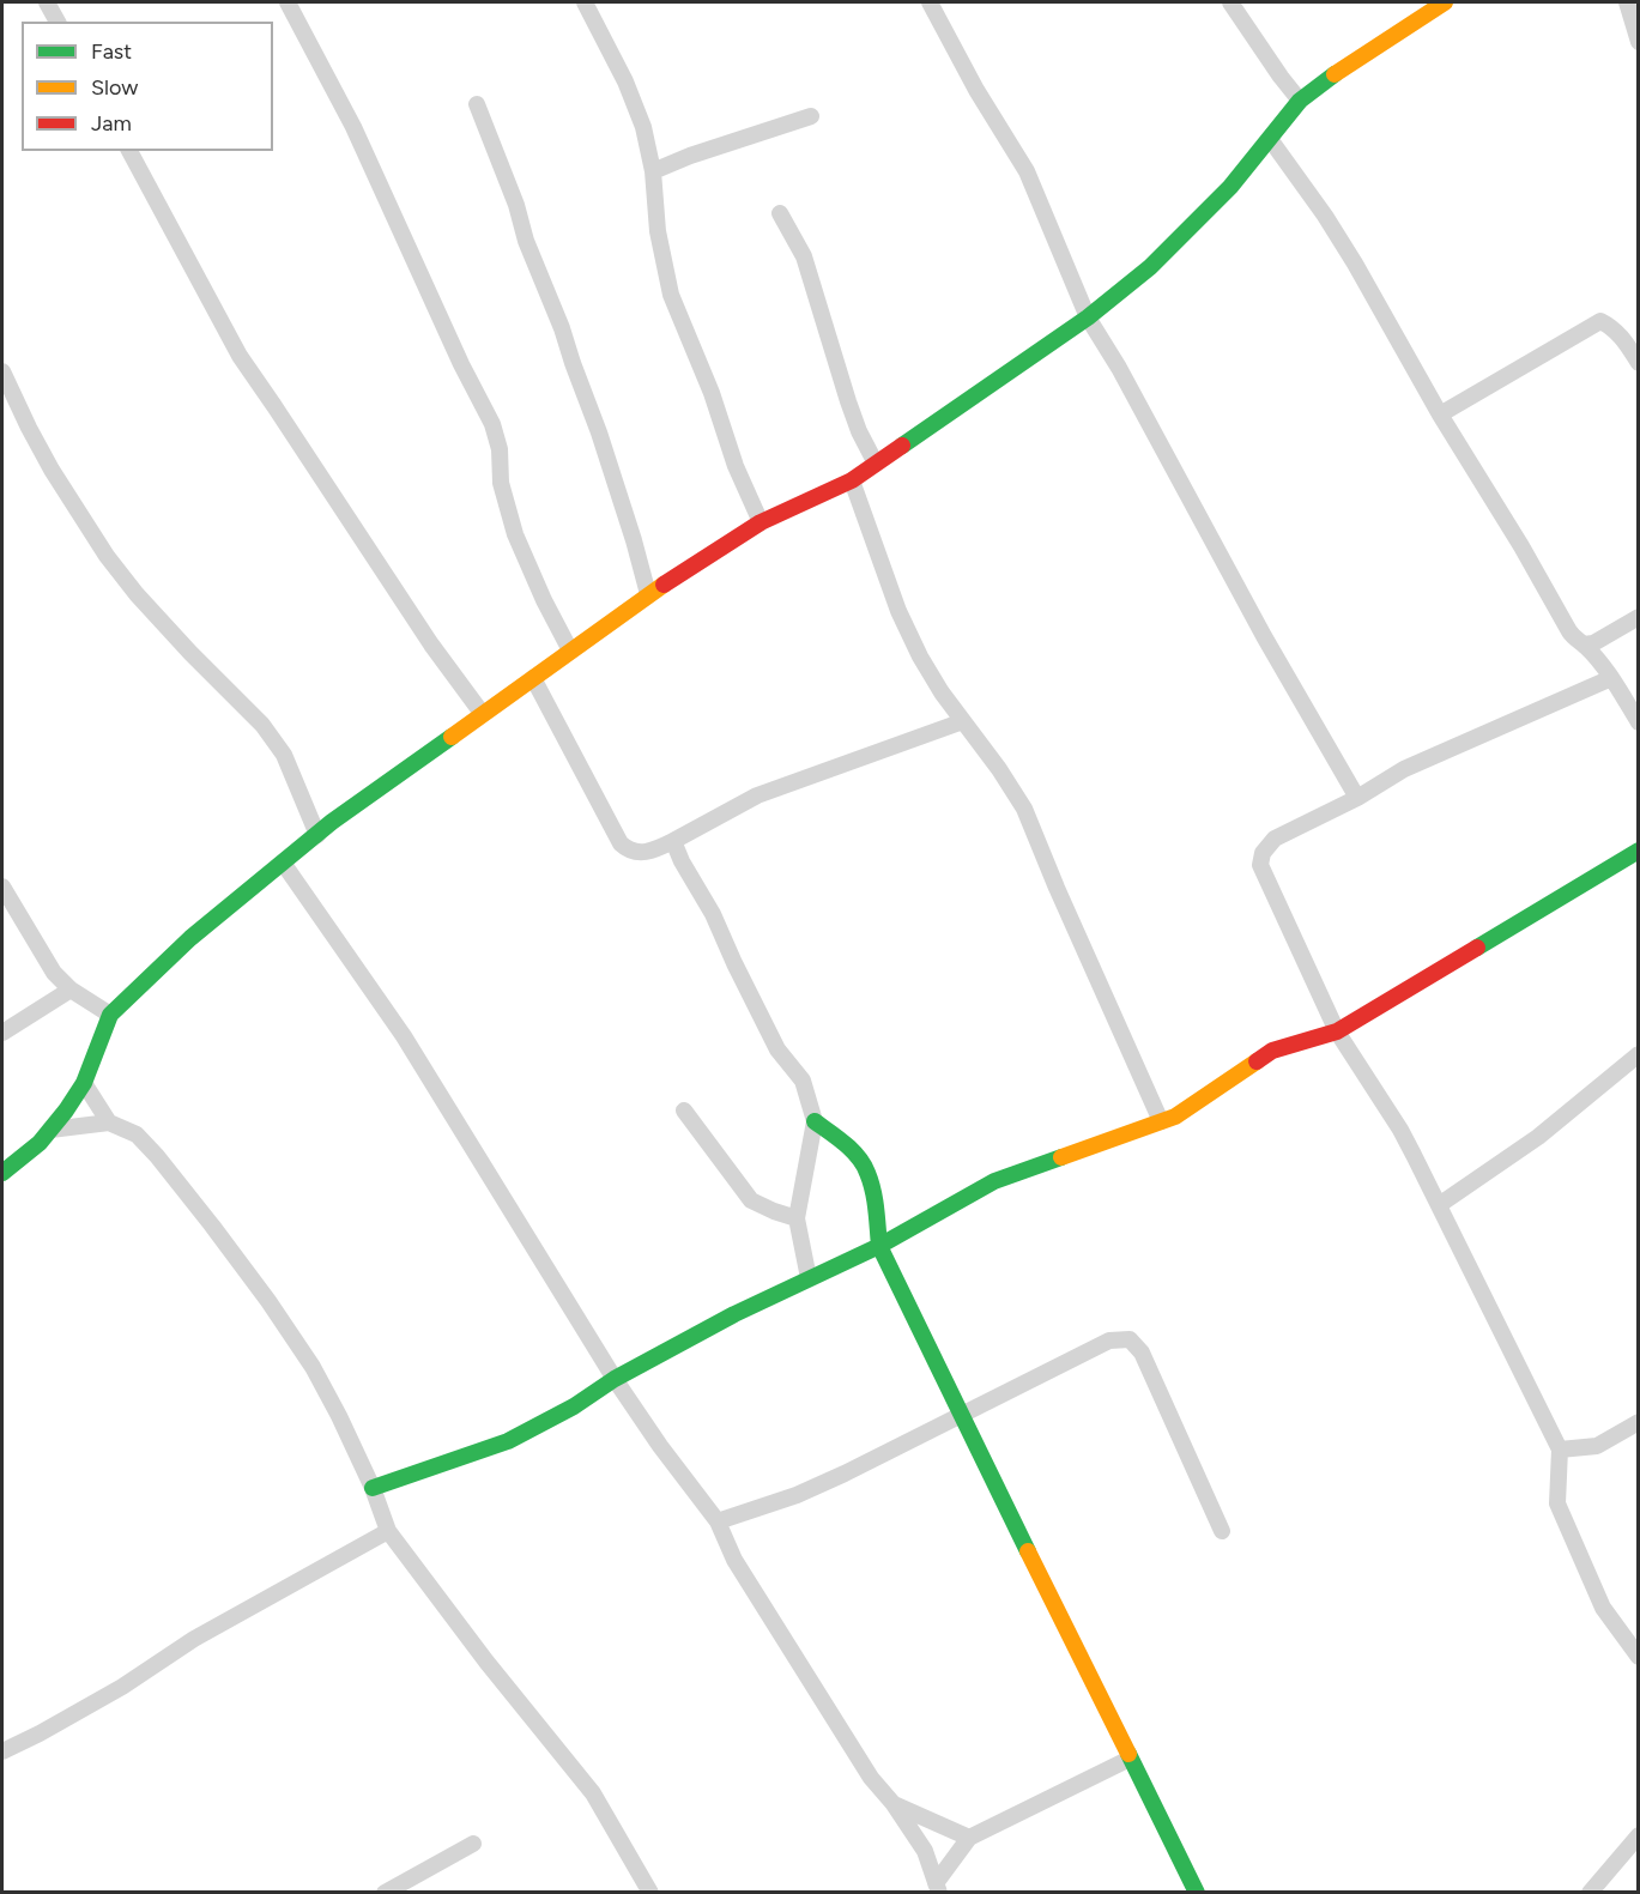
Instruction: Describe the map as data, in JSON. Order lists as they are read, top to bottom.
{
  "legend": ["Fast", "Slow", "Jam"]
}
